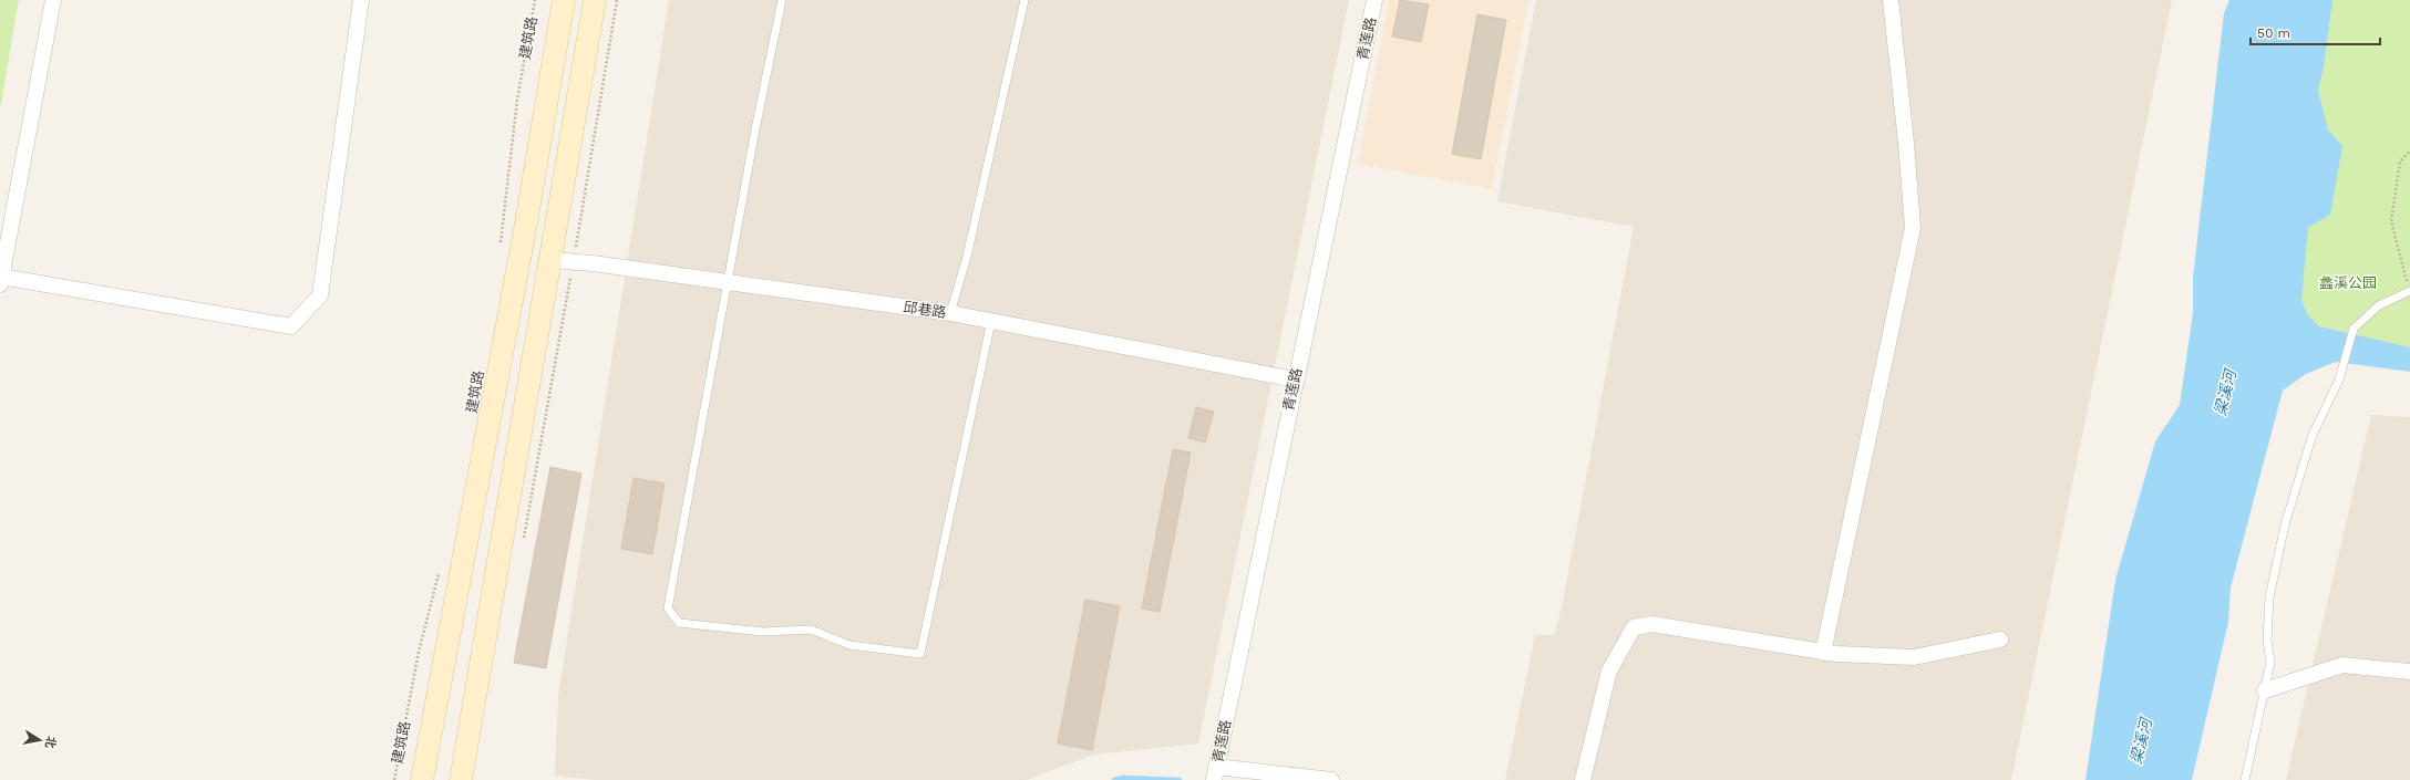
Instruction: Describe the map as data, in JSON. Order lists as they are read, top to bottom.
{
  "streets": {
    "main road": ["建筑路"],
    "street": ["青莲路", "邱巷路"]
  },
  "crossings": [
    ["青莲路", "邱巷路"]
  ],
  "water": ["梁溪河"],
  "parks": ["蠡溪公园"],
  "scale_bar": "50 m",
  "north": "right"
}
